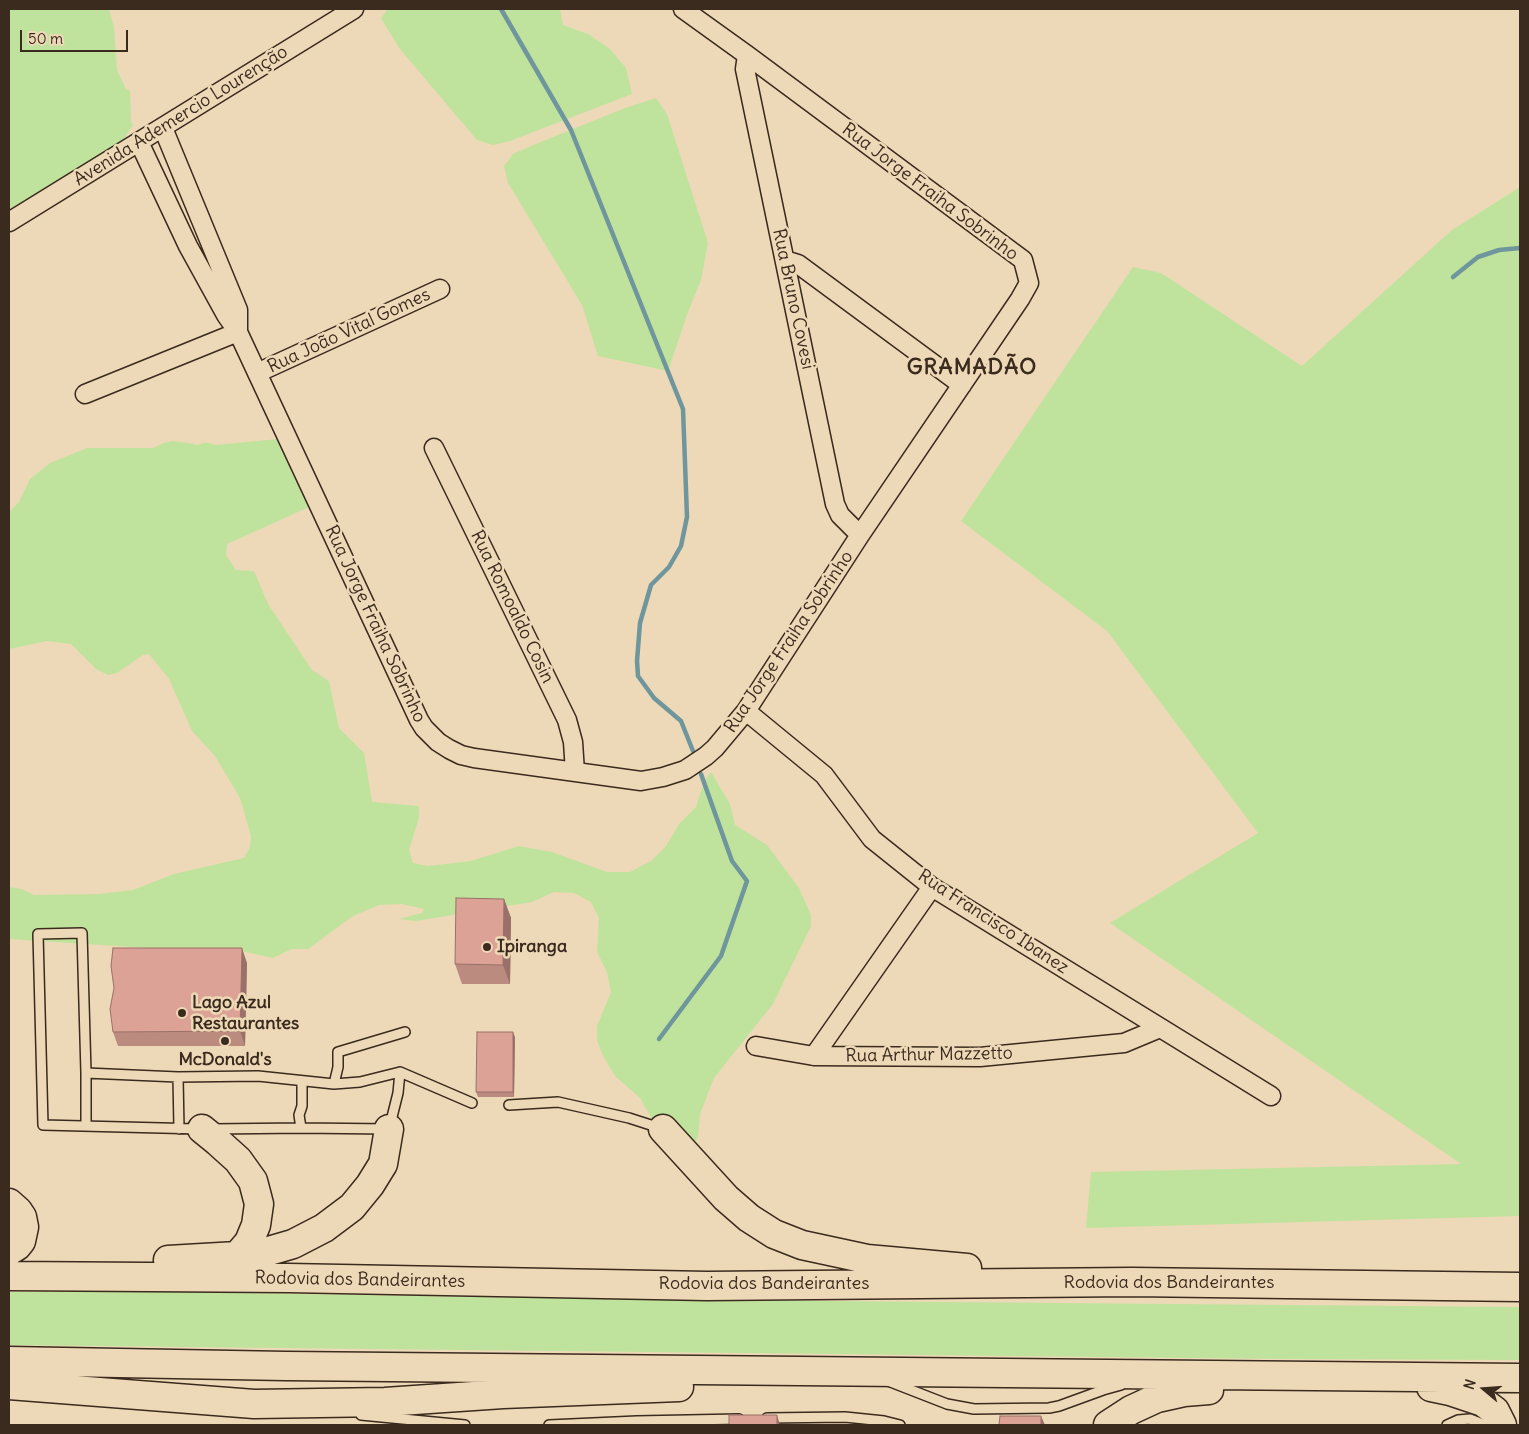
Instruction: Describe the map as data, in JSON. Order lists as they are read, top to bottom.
{
  "streets": {
    "highway": ["Rodovia dos Bandeirantes"],
    "street": [
      "Avenida Ademercio Lourenção",
      "Rua Jorge Fraiha Sobrinho",
      "Rua Bruno Covesi",
      "Rua João Vital Gomes",
      "Rua Romoaldo Cosin",
      "Rua Francisco Ibanez",
      "Rua Arthur Mazzetto"
    ]
  },
  "crossings": [
    ["Avenida Ademercio Lourenção", "Rua Jorge Fraiha Sobrinho"],
    ["Rua Jorge Fraiha Sobrinho", "Rua Bruno Covesi"],
    ["Rua Jorge Fraiha Sobrinho", "Rua João Vital Gomes"],
    ["Rua Jorge Fraiha Sobrinho", "Rua Romoaldo Cosin"],
    ["Rua Jorge Fraiha Sobrinho", "Rua Francisco Ibanez"],
    ["Rua Francisco Ibanez", "Rua Arthur Mazzetto"]
  ],
  "districts": ["GRAMADÃO"],
  "places": ["Ipiranga", "Lago Azul Restaurantes", "McDonald's"],
  "scale_bar": "50 m",
  "north": "left"
}
